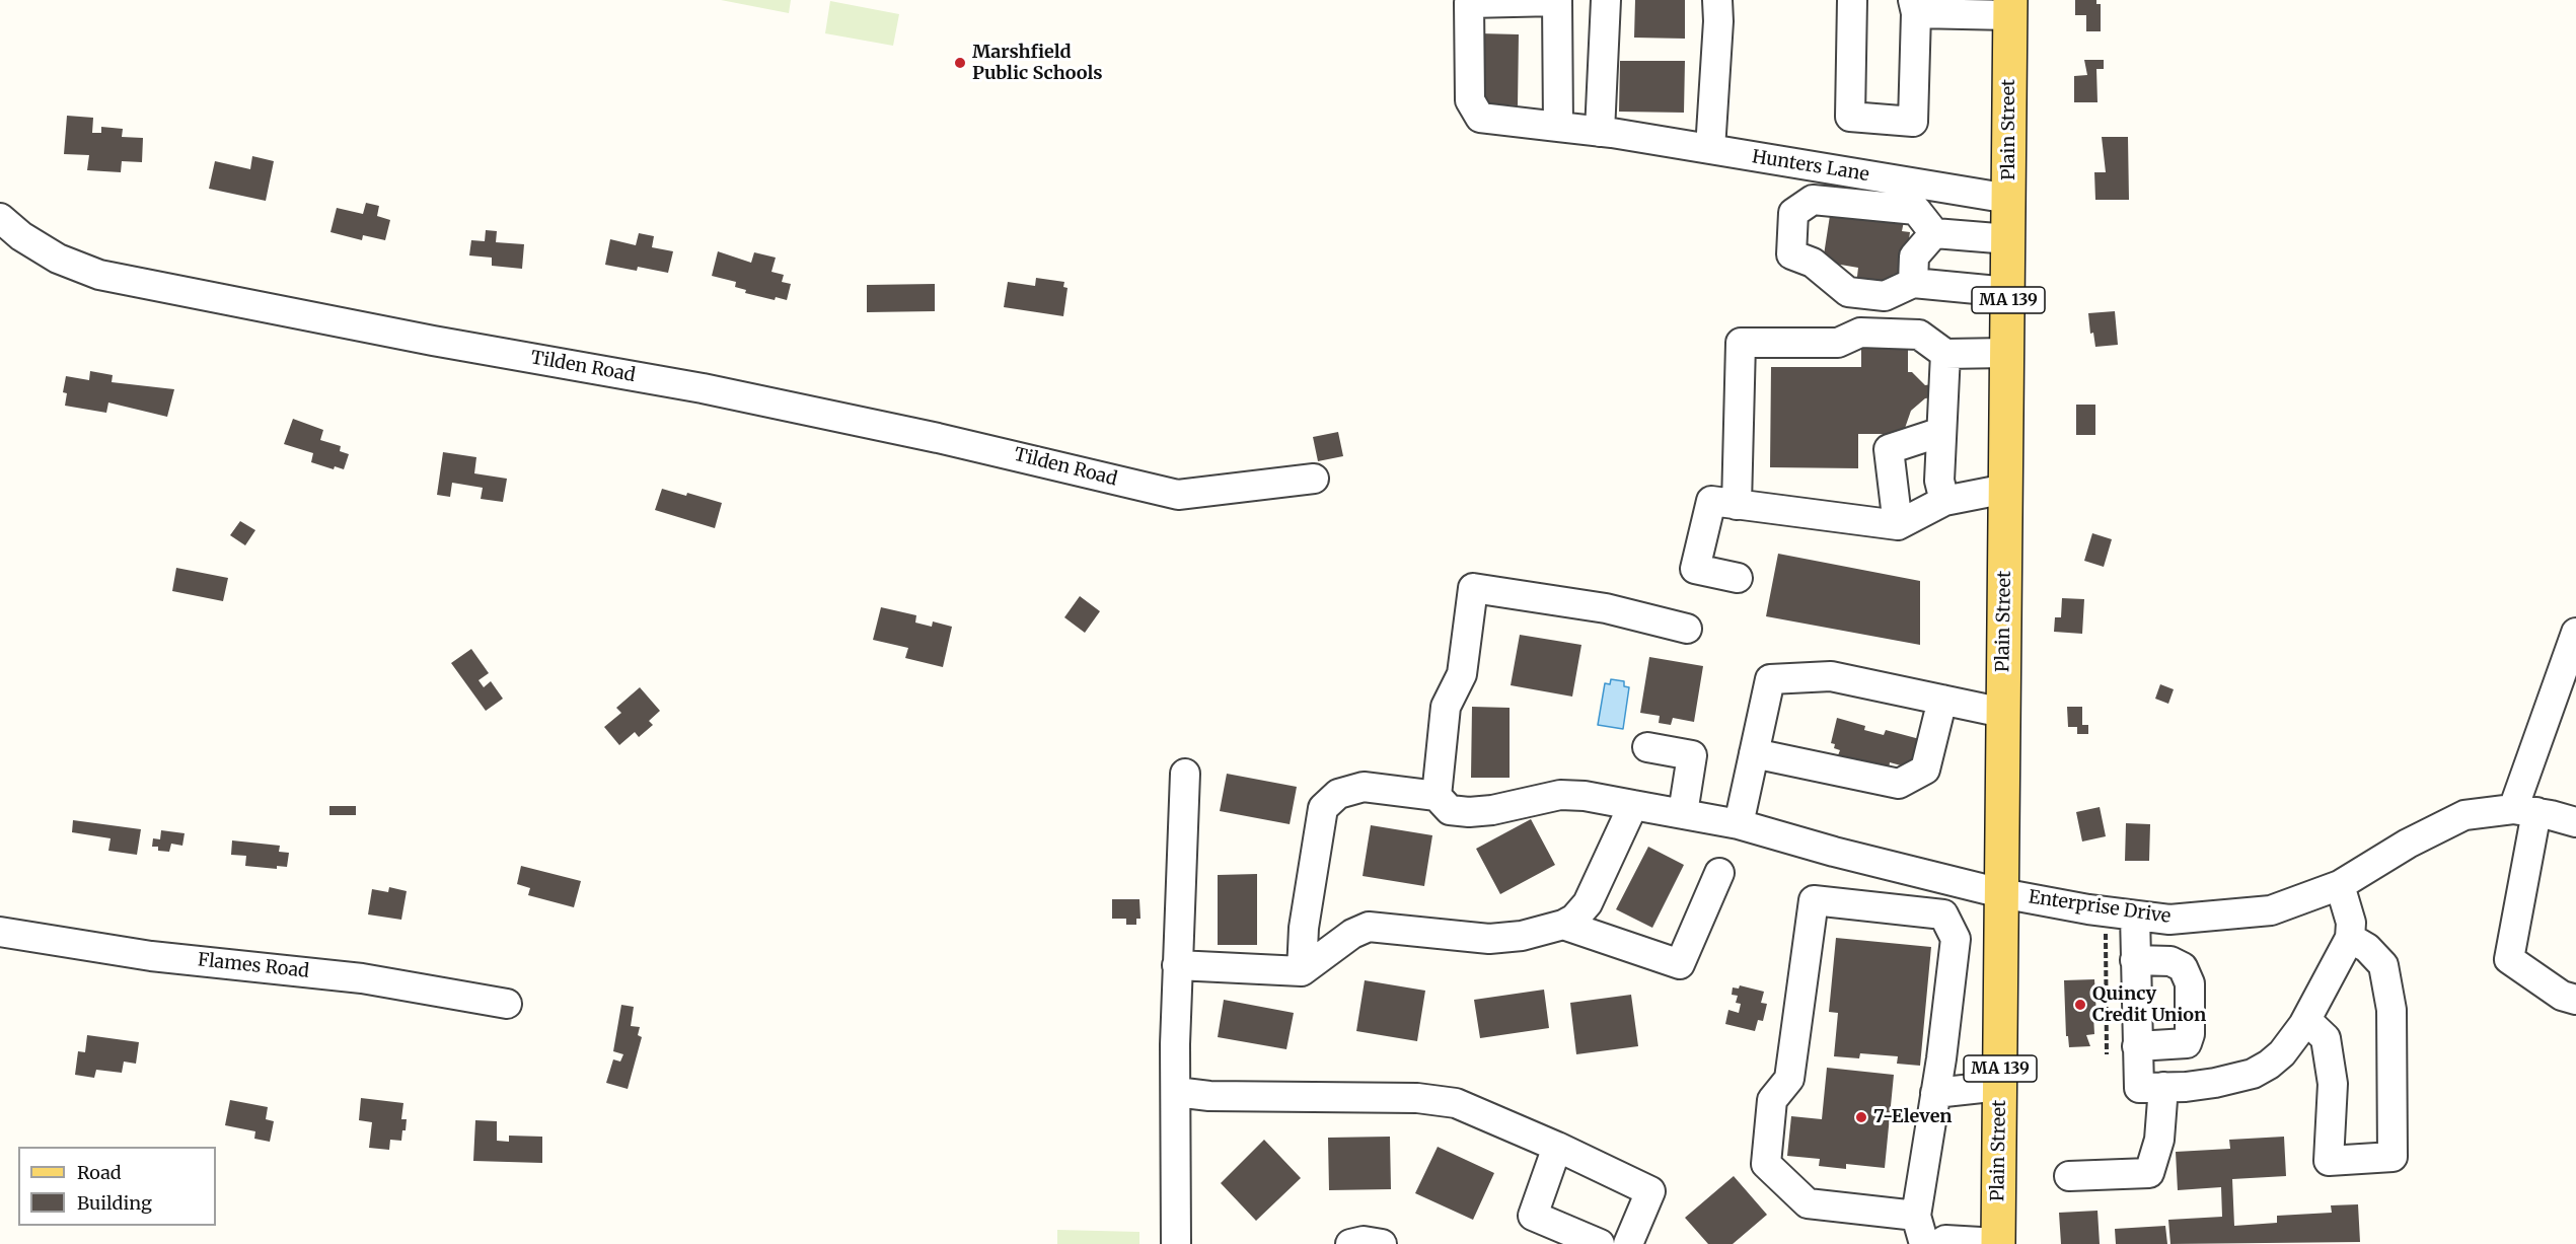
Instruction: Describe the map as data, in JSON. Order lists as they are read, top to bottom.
{
  "streets": {
    "main road": ["Plain Street", "MA 139"],
    "street": [
      "Hunters Lane",
      "Tilden Road",
      "Enterprise Drive",
      "Flames Road"
    ]
  },
  "crossings": [
    ["Plain Street", "Hunters Lane"],
    ["Plain Street", "Enterprise Drive"]
  ],
  "places": ["Marshfield Public Schools", "Quincy Credit Union", "7-Eleven"],
  "legend": ["Road", "Building"]
}
